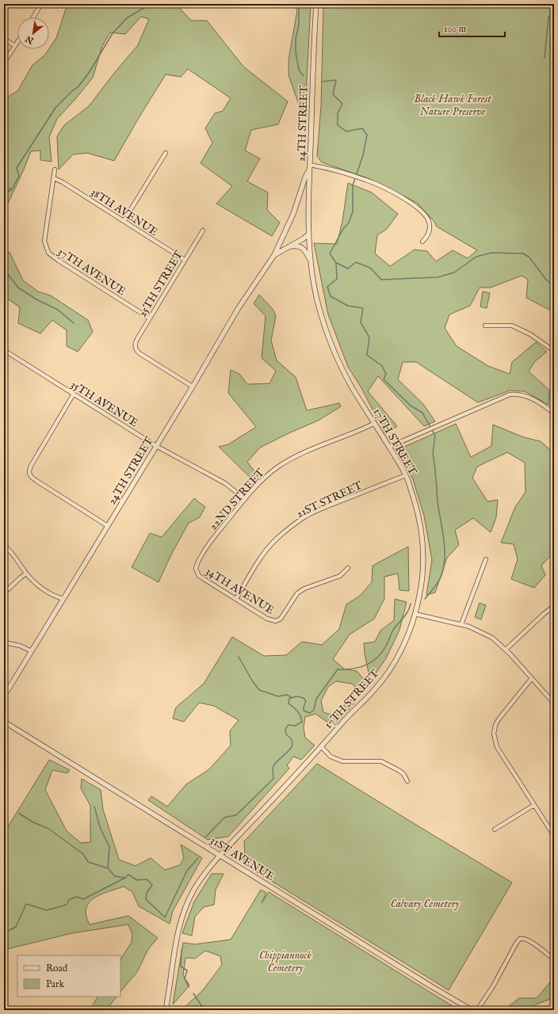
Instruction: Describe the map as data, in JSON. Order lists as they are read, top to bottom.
{
  "streets": {
    "street": [
      "24TH STREET",
      "38TH AVENUE",
      "37TH AVENUE",
      "25TH STREET",
      "35TH AVENUE",
      "17TH STREET",
      "22ND STREET",
      "21ST STREET",
      "34TH AVENUE",
      "31ST AVENUE"
    ]
  },
  "crossings": [
    ["24TH STREET", "25TH STREET"],
    ["24TH STREET", "35TH AVENUE"],
    ["24TH STREET", "17TH STREET"],
    ["38TH AVENUE", "37TH AVENUE"],
    ["38TH AVENUE", "25TH STREET"],
    ["37TH AVENUE", "25TH STREET"],
    ["35TH AVENUE", "22ND STREET"],
    ["17TH STREET", "22ND STREET"],
    ["17TH STREET", "21ST STREET"],
    ["17TH STREET", "31ST AVENUE"],
    ["22ND STREET", "34TH AVENUE"],
    ["21ST STREET", "34TH AVENUE"]
  ],
  "parks": ["Black Hawk Forest Nature Preserve", "Calvary Cemetery", "Chippiannock Cemetery"],
  "legend": ["Road", "Park"],
  "scale_bar": "100 m",
  "north": "bottom left"
}
